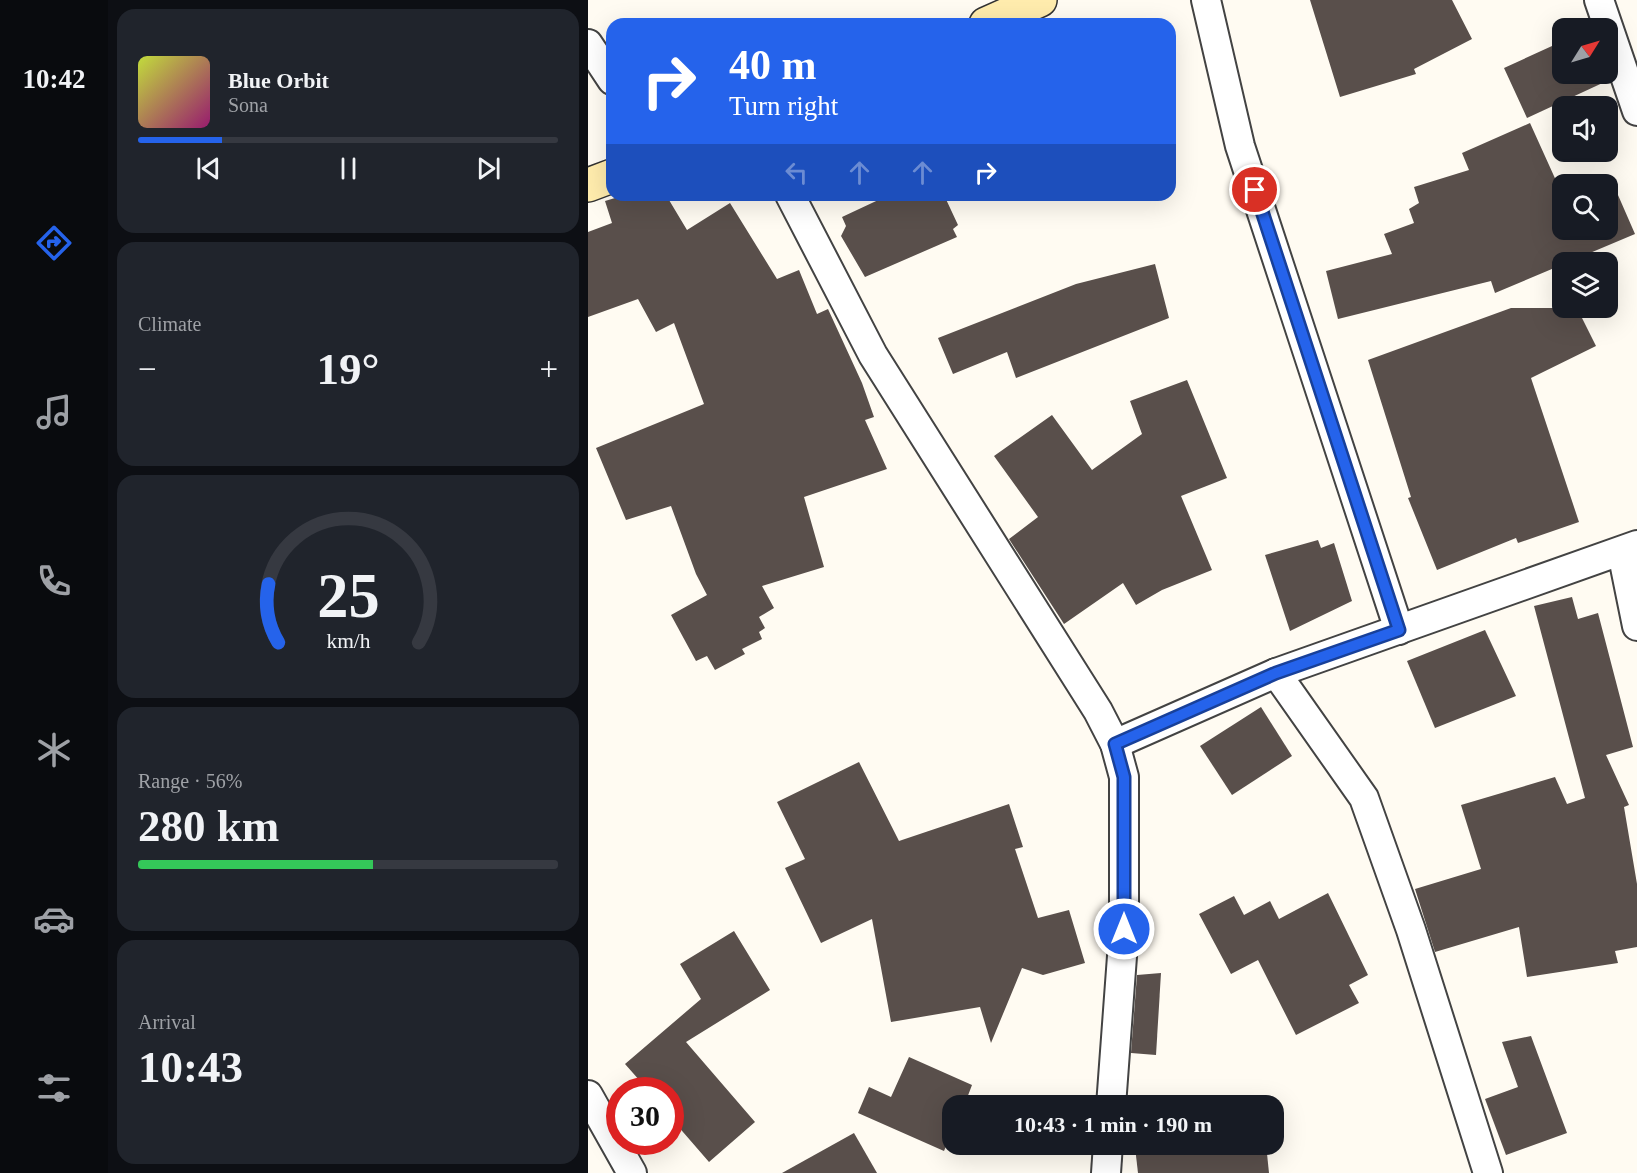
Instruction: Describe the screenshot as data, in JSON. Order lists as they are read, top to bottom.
{
  "north": "top right",
  "page": {
    "tabs": "10:42",
    "turn": ["40 m", "Turn right"],
    "song": ["Blue Orbit", "Sona"],
    "tile": [
      "Climate",
      ["Range · 56%", "280 km"],
      ["Arrival", "10:43"]
    ],
    "heat": ["−", "19°", "+"],
    "limit": "30",
    "trip": "10:43 · 1 min · 190 m",
    "gauge": ["25", "km/h"]
  }
}
